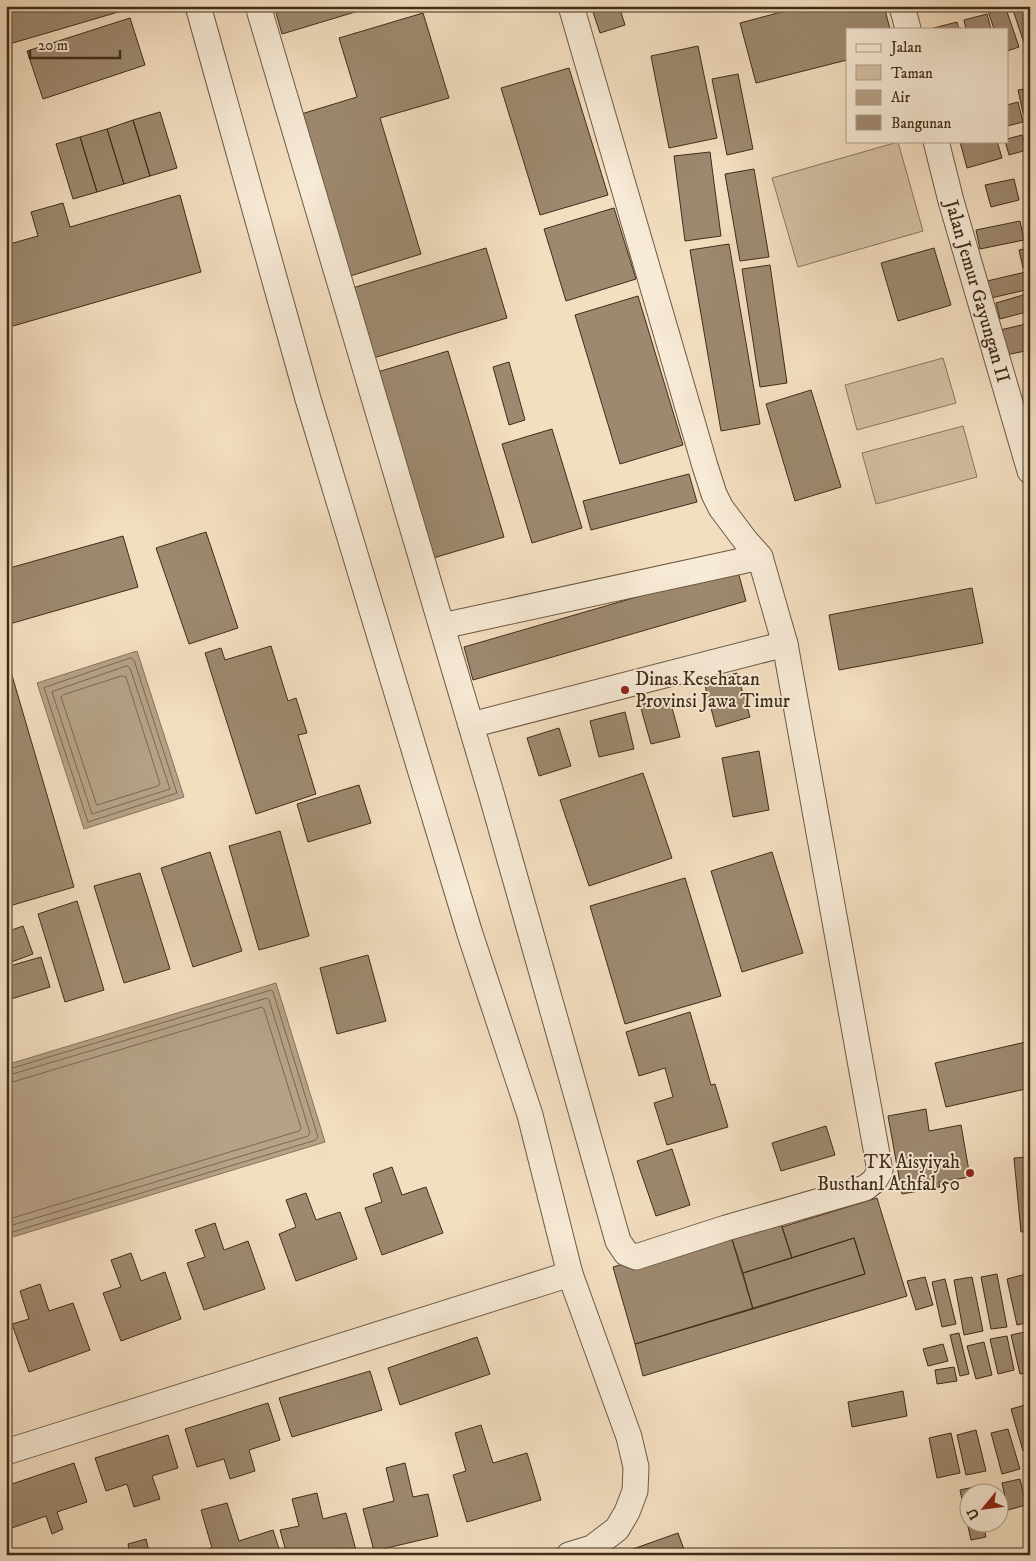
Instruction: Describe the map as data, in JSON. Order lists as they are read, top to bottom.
{
  "streets": {
    "street": ["Jalan Jemur Gayungan II"]
  },
  "places": ["Dinas Kesehatan Provinsi Jawa Timur", "TK Aisyiyah Busthanl Athfal 50"],
  "legend": [
    "Jalan",
    "Taman",
    "Air",
    "Bangunan"
  ],
  "scale_bar": "20 m",
  "north": "bottom left"
}
